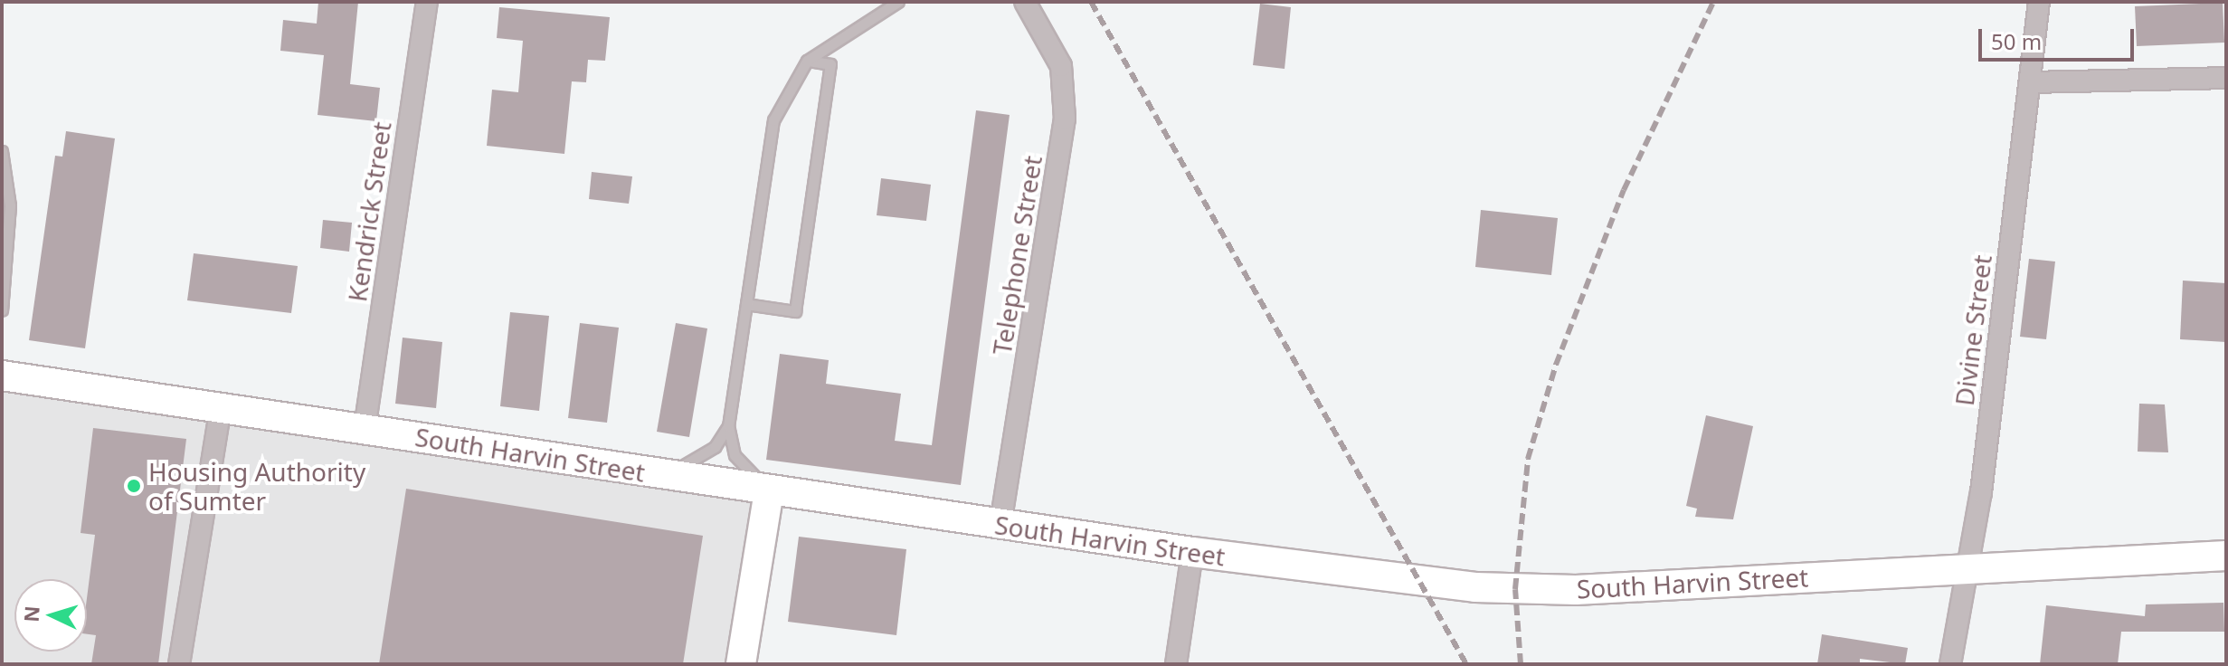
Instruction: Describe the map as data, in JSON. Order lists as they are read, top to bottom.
{
  "streets": {
    "street": [
      "Kendrick Street",
      "Telephone Street",
      "Divine Street",
      "South Harvin Street"
    ]
  },
  "crossings": [
    ["Kendrick Street", "South Harvin Street"],
    ["Telephone Street", "South Harvin Street"],
    ["Divine Street", "South Harvin Street"]
  ],
  "places": ["Housing Authority of Sumter"],
  "scale_bar": "50 m",
  "north": "left"
}
